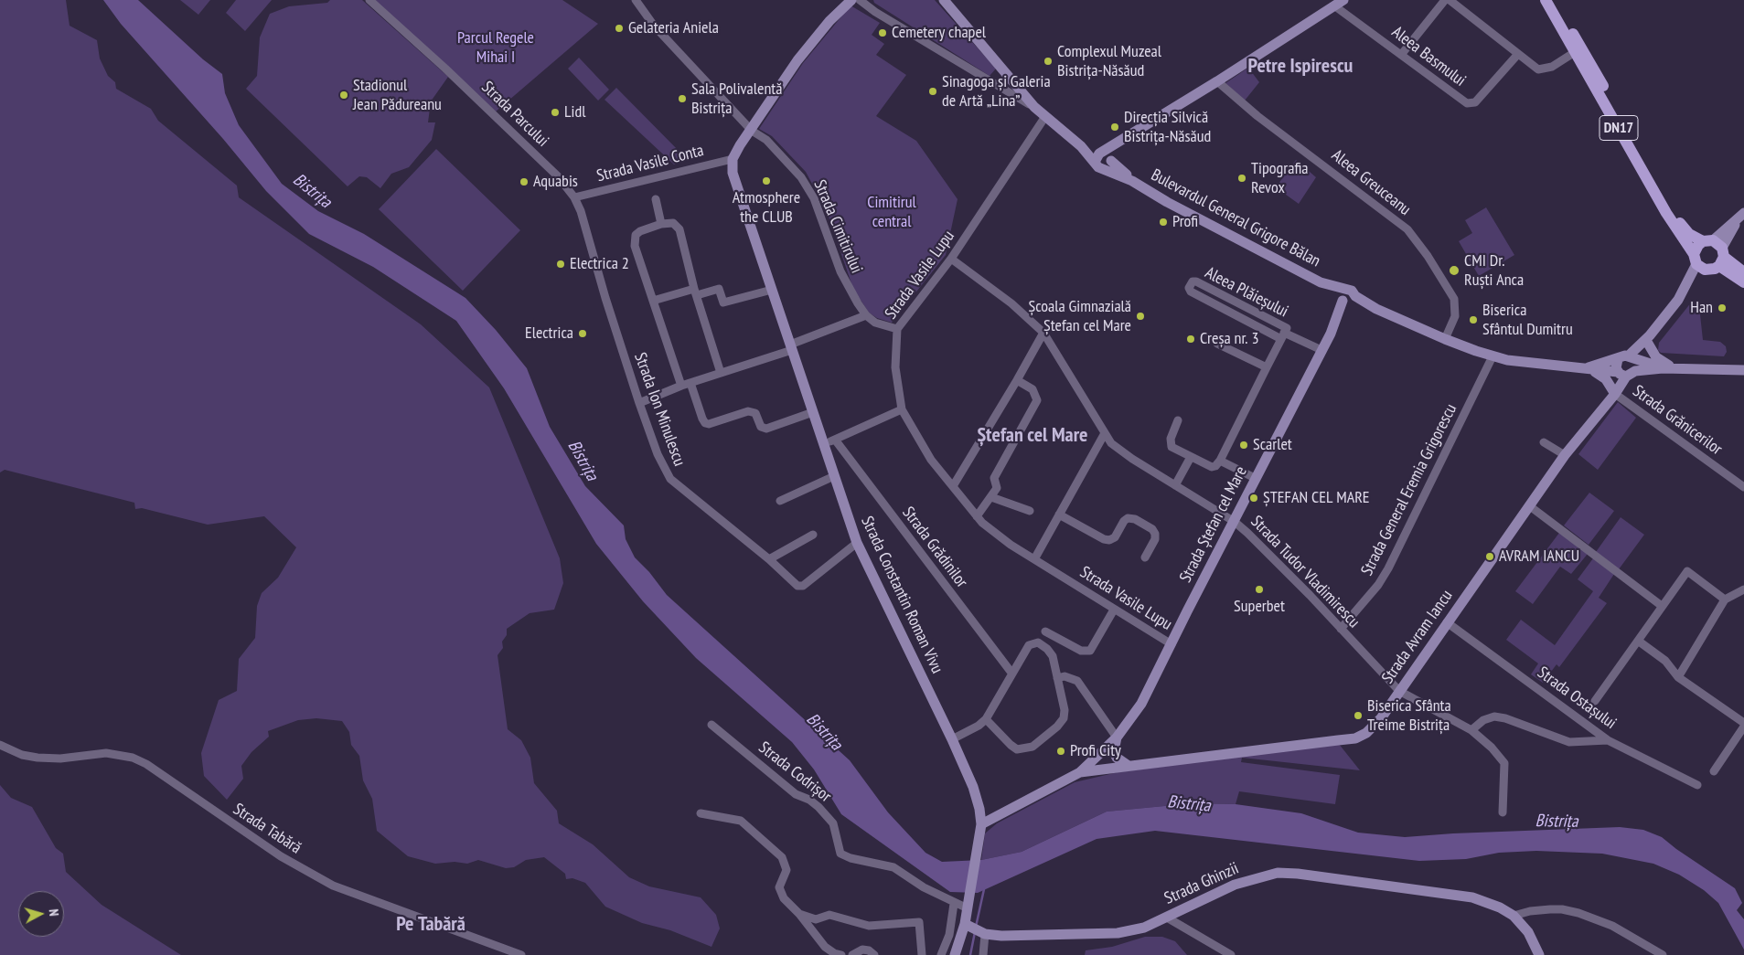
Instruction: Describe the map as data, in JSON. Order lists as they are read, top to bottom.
{
  "streets": {
    "main road": ["DN17"],
    "street": [
      "Aleea Basmului",
      "Strada Parcului",
      "Strada Vasile Conta",
      "Aleea Greuceanu",
      "Bulevardul General Grigore Bălan",
      "Strada Cimitirului",
      "Strada Vasile Lupu",
      "Aleea Plăieșului",
      "Strada Ion Minulescu",
      "Strada Grănicerilor",
      "Strada General Eremia Grigorescu",
      "Strada Ștefan cel Mare",
      "Strada Grădinilor",
      "Strada Tudor Vladimirescu",
      "Strada Constantin Roman Vivu",
      "Strada Avram Iancu",
      "Strada Ostașului",
      "Strada Codrișor",
      "Strada Tabără",
      "Strada Ghinzii"
    ]
  },
  "crossings": [
    ["Strada Parcului", "Strada Vasile Conta"],
    ["Strada Parcului", "Strada Ion Minulescu"],
    ["Strada Vasile Conta", "Strada Ion Minulescu"],
    ["Strada Vasile Conta", "Strada Constantin Roman Vivu"],
    ["Aleea Greuceanu", "Bulevardul General Grigore Bălan"],
    ["Bulevardul General Grigore Bălan", "Strada Vasile Lupu"],
    ["Bulevardul General Grigore Bălan", "Strada General Eremia Grigorescu"],
    ["Bulevardul General Grigore Bălan", "Strada Ștefan cel Mare"],
    ["Bulevardul General Grigore Bălan", "Strada Avram Iancu"],
    ["Strada Vasile Lupu", "Strada Ștefan cel Mare"],
    ["Strada Vasile Lupu", "Strada Tudor Vladimirescu"],
    ["Aleea Plăieșului", "Strada Ștefan cel Mare"],
    ["Strada Ion Minulescu", "Strada Constantin Roman Vivu"],
    ["Strada Grănicerilor", "Strada Avram Iancu"],
    ["Strada General Eremia Grigorescu", "Strada Tudor Vladimirescu"],
    ["Strada Ștefan cel Mare", "Strada Tudor Vladimirescu"],
    ["Strada Ștefan cel Mare", "Strada Constantin Roman Vivu"],
    ["Strada Ștefan cel Mare", "Strada Avram Iancu"],
    ["Strada Tudor Vladimirescu", "Strada Avram Iancu"],
    ["Strada Constantin Roman Vivu", "Strada Codrișor"],
    ["Strada Constantin Roman Vivu", "Strada Ghinzii"],
    ["Strada Avram Iancu", "Strada Ostașului"]
  ],
  "districts": ["Petre Ispirescu", "Ștefan cel Mare", "Pe Tabără"],
  "water": ["Bistrița"],
  "parks": ["Parcul Regele Mihai I", "Cimitirul central"],
  "places": [
    "Gelateria Aniela",
    "Cemetery chapel",
    "Complexul Muzeal Bistrița-Năsăud",
    "Sinagoga și Galeria de Artă „Lina”",
    "Stadionul Jean Pădureanu",
    "Sala Polivalentă Bistrița",
    "Lidl",
    "Direcția Silvică Bistrița-Năsăud",
    "Tipografia Revox",
    "Atmosphere the CLUB",
    "Aquabis",
    "Profi",
    "Electrica 2",
    "CMI Dr. Ruști Anca",
    "Han",
    "Școala Gimnazială Ștefan cel Mare",
    "Biserica Sfântul Dumitru",
    "Electrica",
    "Creșa nr. 3",
    "Scarlet",
    "ȘTEFAN CEL MARE",
    "AVRAM IANCU",
    "Superbet",
    "Biserica Sfânta Treime Bistrița",
    "Profi City"
  ],
  "north": "right"
}
